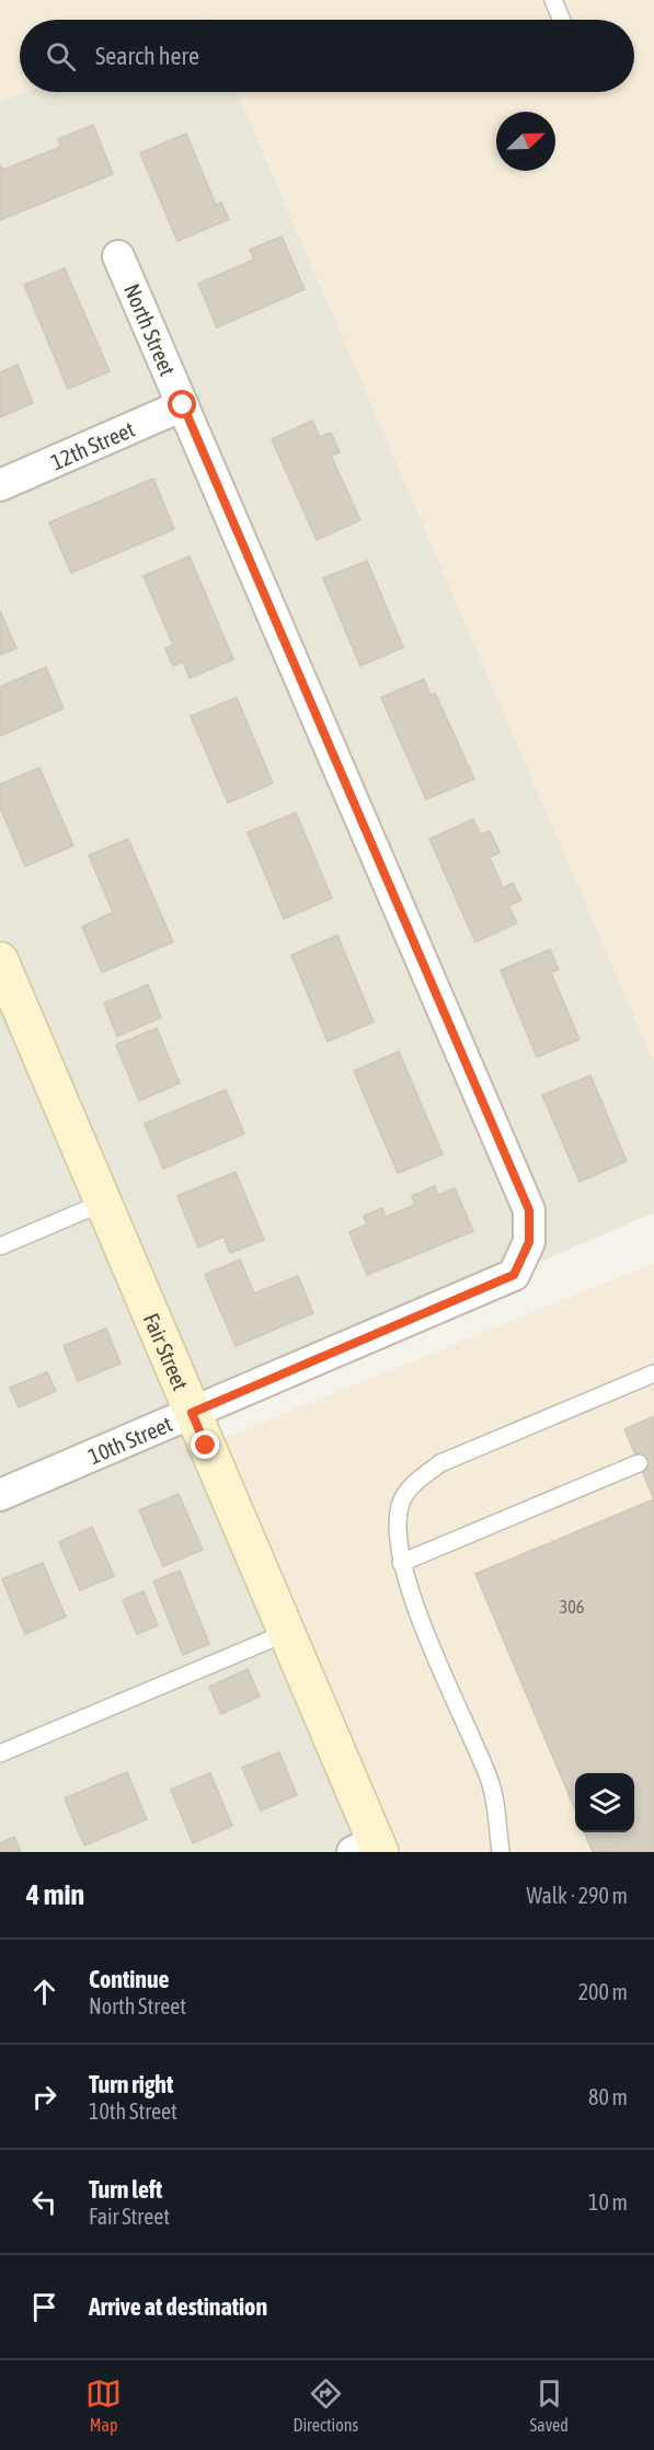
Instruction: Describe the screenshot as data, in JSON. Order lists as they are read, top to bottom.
{
  "streets": {
    "street": [
      "North Street",
      "12th Street",
      "Fair Street",
      "10th Street"
    ]
  },
  "crossings": [
    ["North Street", "12th Street"],
    ["North Street", "10th Street"],
    ["Fair Street", "10th Street"]
  ],
  "house_numbers": ["306"],
  "north": "top right",
  "page": {
    "search": "Search here",
    "heading": ["4 min", "Walk · 290 m"],
    "list": [
      ["Continue", "North Street", "200 m"],
      ["Turn right", "10th Street", "80 m"],
      ["Turn left", "Fair Street", "10 m"],
      "Arrive at destination"
    ],
    "nav": ["Map", "Directions", "Saved"]
  }
}
